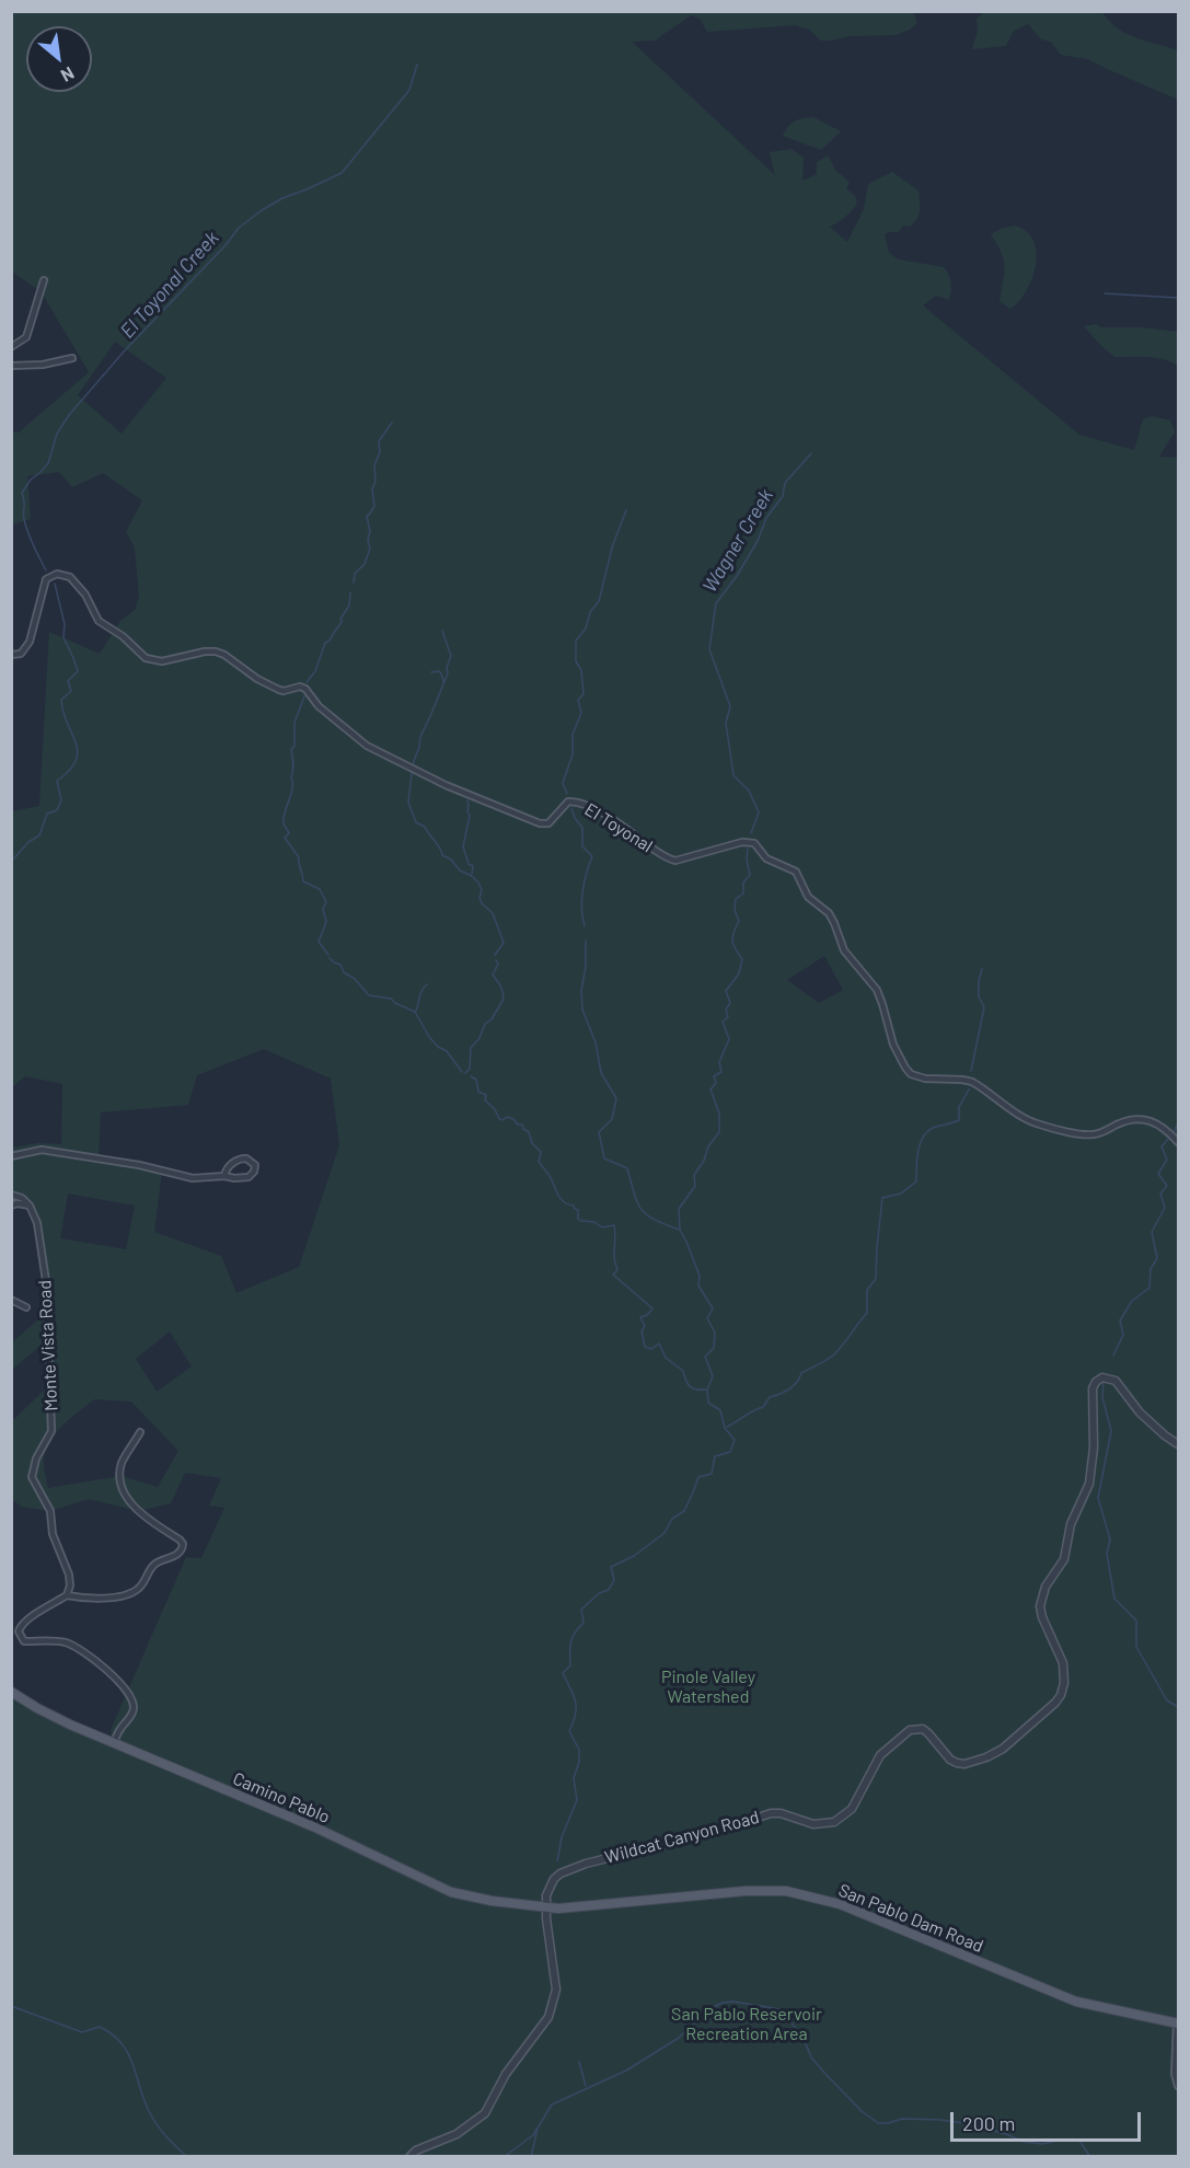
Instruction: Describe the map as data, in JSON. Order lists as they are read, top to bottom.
{
  "streets": {
    "main road": ["Camino Pablo", "San Pablo Dam Road"],
    "street": ["El Toyonal", "Monte Vista Road", "Wildcat Canyon Road"]
  },
  "crossings": [
    ["Camino Pablo", "Wildcat Canyon Road"],
    ["Camino Pablo", "San Pablo Dam Road"],
    ["Wildcat Canyon Road", "San Pablo Dam Road"]
  ],
  "water": ["El Toyonal Creek", "Wagner Creek"],
  "parks": ["Pinole Valley Watershed", "San Pablo Reservoir Recreation Area"],
  "scale_bar": "200 m",
  "north": "bottom right"
}
